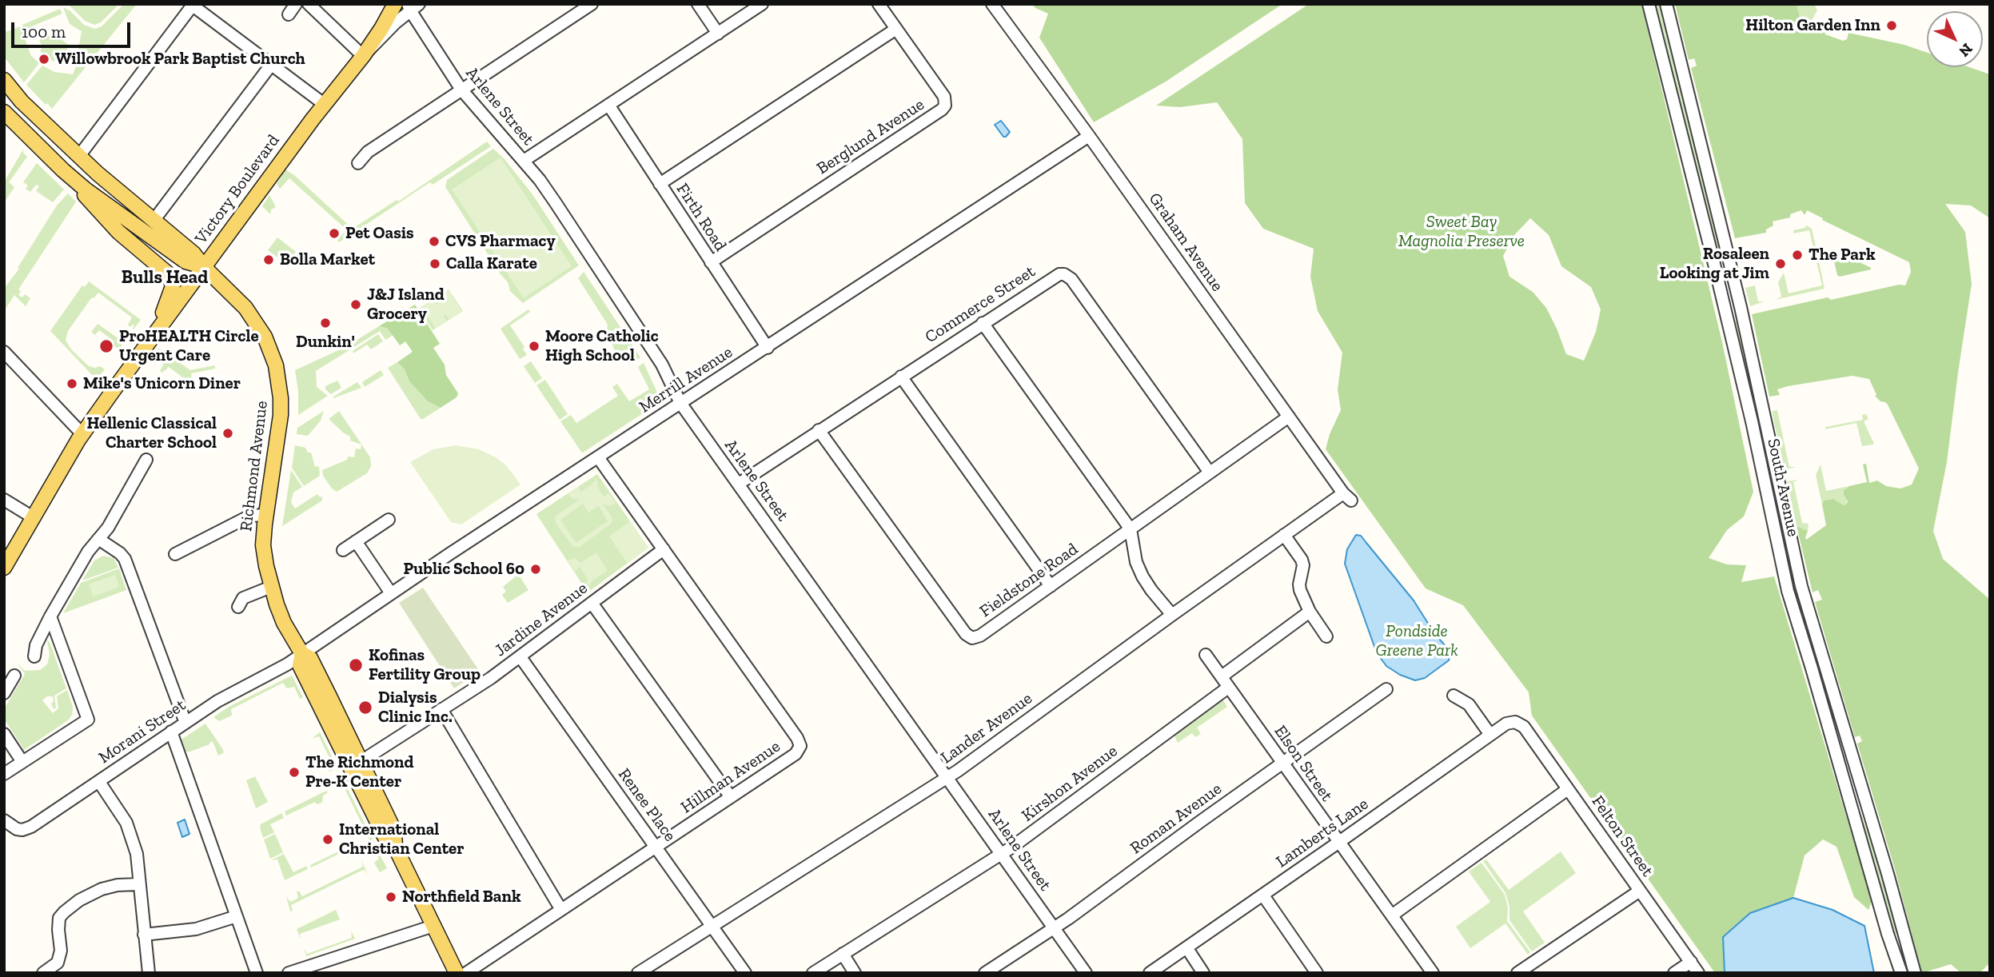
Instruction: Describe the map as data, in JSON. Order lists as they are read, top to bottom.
{
  "streets": {
    "main road": ["Victory Boulevard", "Richmond Avenue"],
    "street": [
      "Arlene Street",
      "Berglund Avenue",
      "Firth Road",
      "Graham Avenue",
      "Commerce Street",
      "Merrill Avenue",
      "South Avenue",
      "Fieldstone Road",
      "Jardine Avenue",
      "Lander Avenue",
      "Morani Street",
      "Elson Street",
      "Hillman Avenue",
      "Kirshon Avenue",
      "Renee Place",
      "Roman Avenue",
      "Lamberts Lane",
      "Felton Street"
    ]
  },
  "crossings": [
    ["Arlene Street", "Commerce Street"],
    ["Arlene Street", "Merrill Avenue"],
    ["Arlene Street", "Lander Avenue"],
    ["Arlene Street", "Kirshon Avenue"],
    ["Arlene Street", "Roman Avenue"],
    ["Berglund Avenue", "Firth Road"],
    ["Victory Boulevard", "Richmond Avenue"],
    ["Firth Road", "Merrill Avenue"],
    ["Graham Avenue", "Merrill Avenue"],
    ["Graham Avenue", "Fieldstone Road"],
    ["Graham Avenue", "Lander Avenue"],
    ["Commerce Street", "Fieldstone Road"],
    ["Merrill Avenue", "Richmond Avenue"],
    ["Merrill Avenue", "Morani Street"],
    ["Merrill Avenue", "Hillman Avenue"],
    ["Richmond Avenue", "Jardine Avenue"],
    ["Richmond Avenue", "Morani Street"],
    ["Jardine Avenue", "Hillman Avenue"],
    ["Jardine Avenue", "Renee Place"],
    ["Lander Avenue", "Renee Place"],
    ["Elson Street", "Kirshon Avenue"],
    ["Elson Street", "Roman Avenue"],
    ["Elson Street", "Lamberts Lane"],
    ["Hillman Avenue", "Renee Place"],
    ["Lamberts Lane", "Felton Street"]
  ],
  "districts": ["Bulls Head"],
  "parks": ["Sweet Bay Magnolia Preserve", "Pondside Greene Park"],
  "places": [
    "Hilton Garden Inn",
    "Willowbrook Park Baptist Church",
    "Pet Oasis",
    "CVS Pharmacy",
    "The Park",
    "Bolla Market",
    "Calla Karate",
    "Rosaleen Looking at Jim",
    "J&J Island Grocery",
    "Dunkin'",
    "ProHEALTH Circle Urgent Care",
    "Moore Catholic High School",
    "Mike's Unicorn Diner",
    "Hellenic Classical Charter School",
    "Public School 60",
    "Kofinas Fertility Group",
    "Dialysis Clinic Inc.",
    "The Richmond Pre-K Center",
    "International Christian Center",
    "Northfield Bank"
  ],
  "scale_bar": "100 m",
  "north": "bottom right"
}
